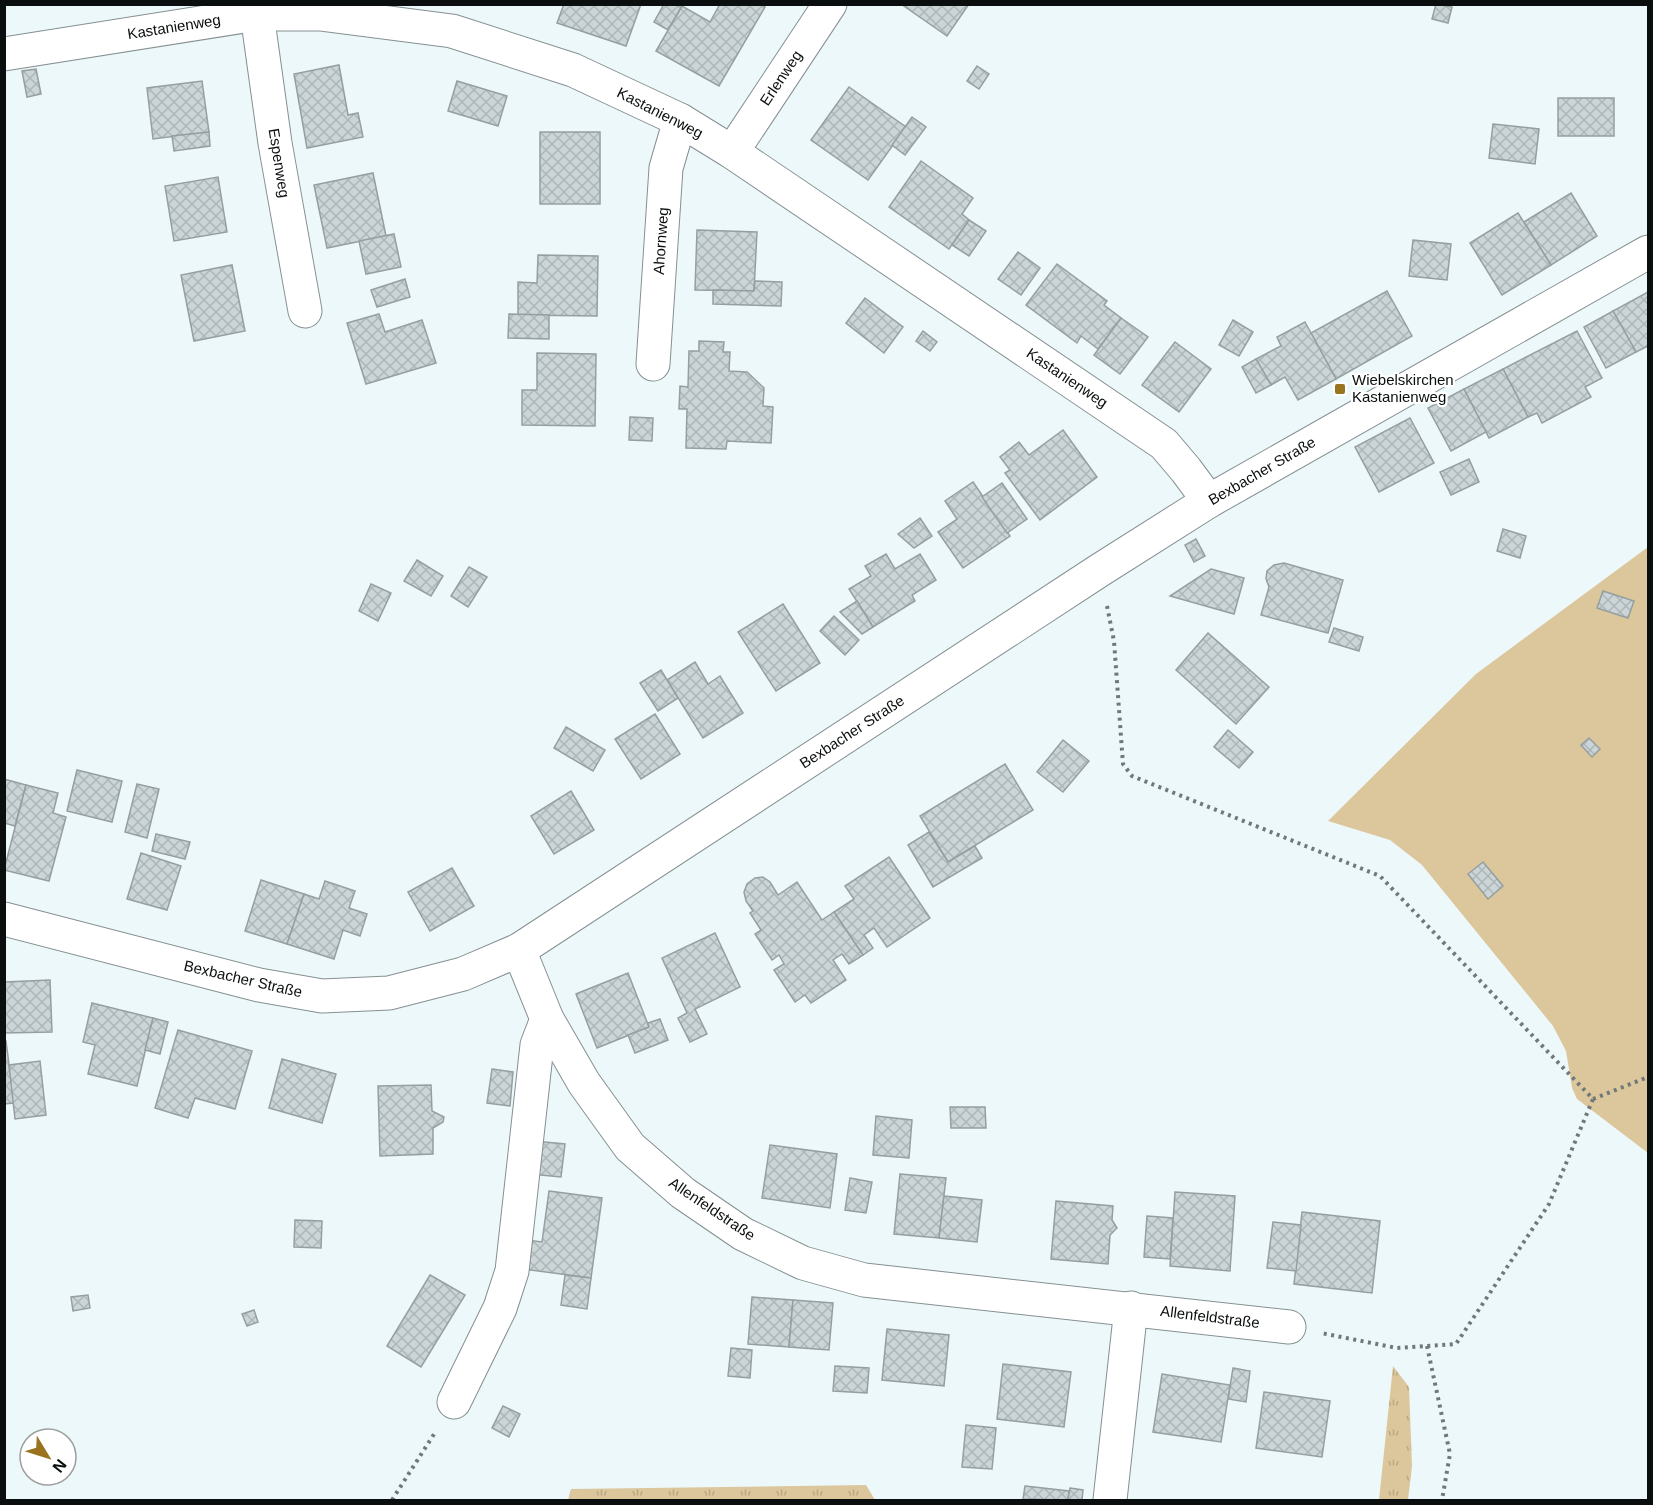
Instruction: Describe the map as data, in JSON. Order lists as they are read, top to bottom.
{
  "streets": {
    "street": [
      "Kastanienweg",
      "Erlenweg",
      "Espenweg",
      "Ahornweg",
      "Bexbacher Straße",
      "Allenfeldstraße"
    ]
  },
  "crossings": [
    ["Kastanienweg", "Erlenweg"],
    ["Kastanienweg", "Espenweg"],
    ["Kastanienweg", "Ahornweg"],
    ["Kastanienweg", "Bexbacher Straße"],
    ["Bexbacher Straße", "Allenfeldstraße"]
  ],
  "places": {
    "transit": ["Wiebelskirchen Kastanienweg"]
  },
  "north": "bottom right"
}
